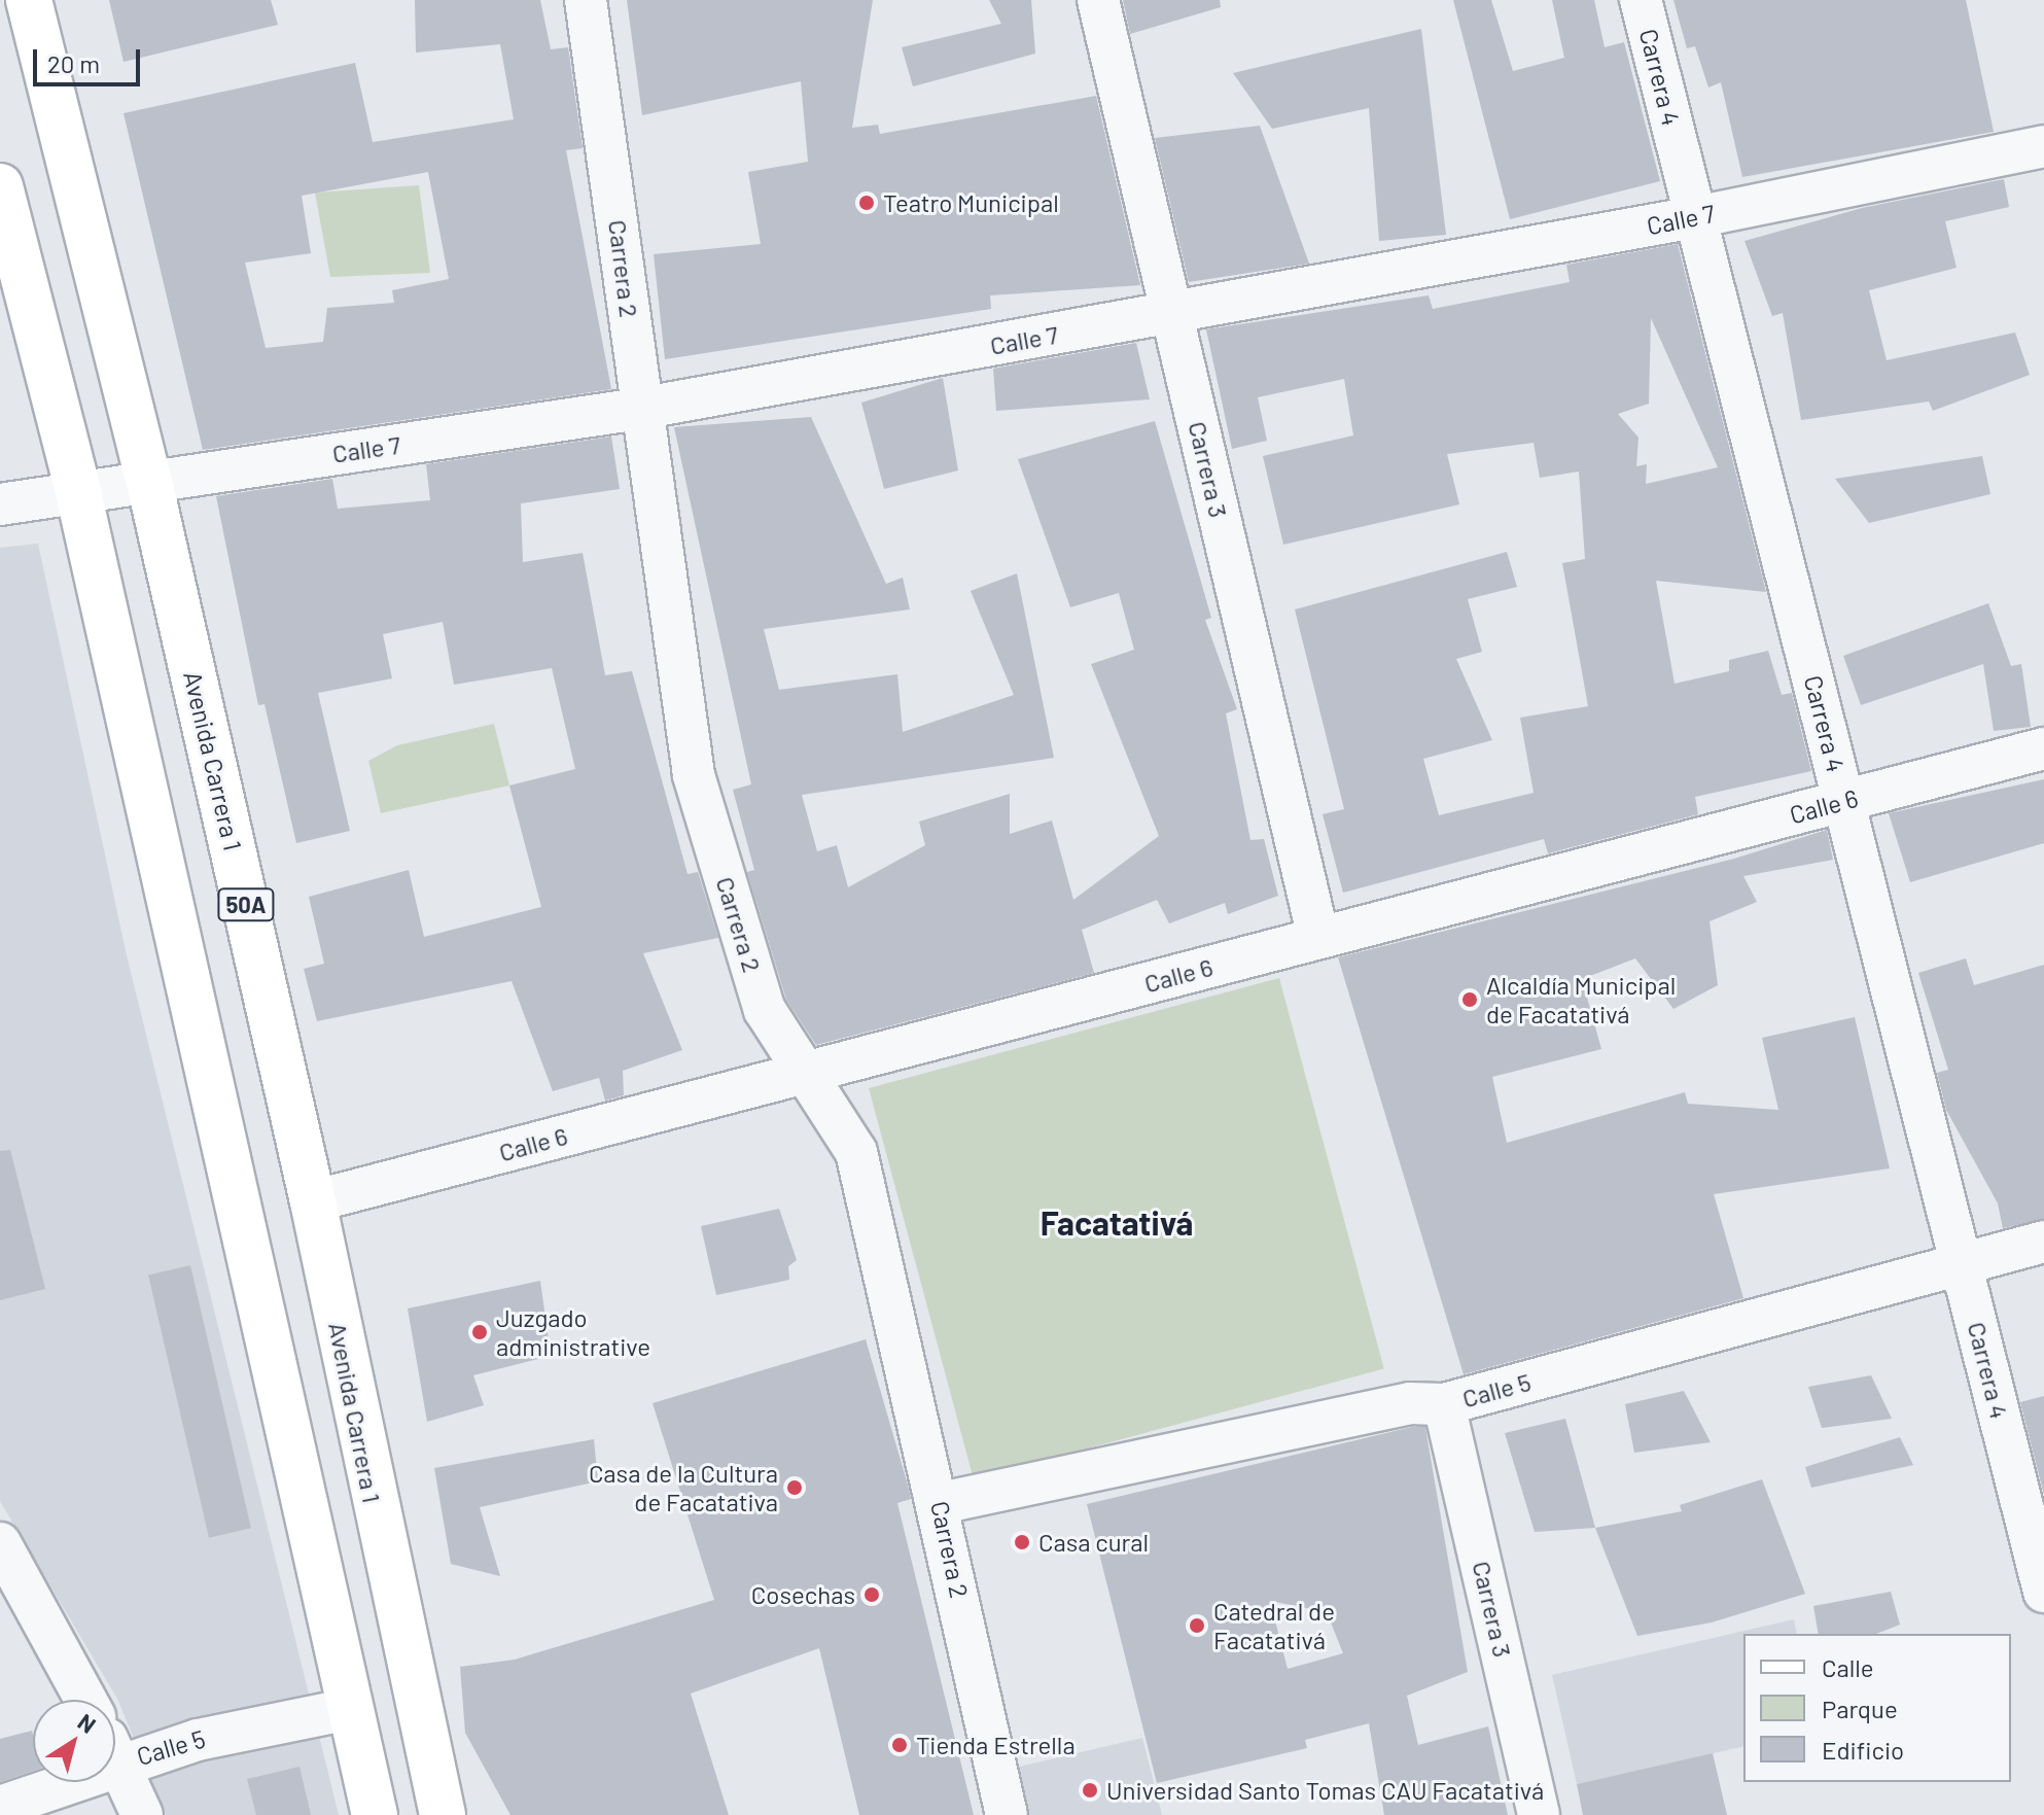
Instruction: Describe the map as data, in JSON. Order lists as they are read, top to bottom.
{
  "streets": {
    "main road": ["Avenida Carrera 1", "50A"],
    "street": [
      "Carrera 4",
      "Calle 7",
      "Carrera 2",
      "Carrera 3",
      "Calle 6",
      "Calle 5"
    ]
  },
  "crossings": [
    ["Carrera 4", "Calle 7"],
    ["Carrera 4", "Calle 6"],
    ["Carrera 4", "Calle 5"],
    ["Calle 7", "Carrera 2"],
    ["Calle 7", "Carrera 3"],
    ["Calle 7", "Avenida Carrera 1"],
    ["Carrera 2", "Calle 6"],
    ["Carrera 2", "Calle 5"],
    ["Carrera 3", "Calle 6"],
    ["Carrera 3", "Calle 5"],
    ["Avenida Carrera 1", "Calle 6"]
  ],
  "districts": ["Facatativá"],
  "places": [
    "Teatro Municipal",
    "Alcaldía Municipal de Facatativá",
    "Juzgado administrative",
    "Casa de la Cultura de Facatativa",
    "Casa cural",
    "Cosechas",
    "Catedral de Facatativá",
    "Tienda Estrella",
    "Universidad Santo Tomas CAU Facatativá"
  ],
  "legend": ["Calle", "Parque", "Edificio"],
  "scale_bar": "20 m",
  "north": "top right"
}
